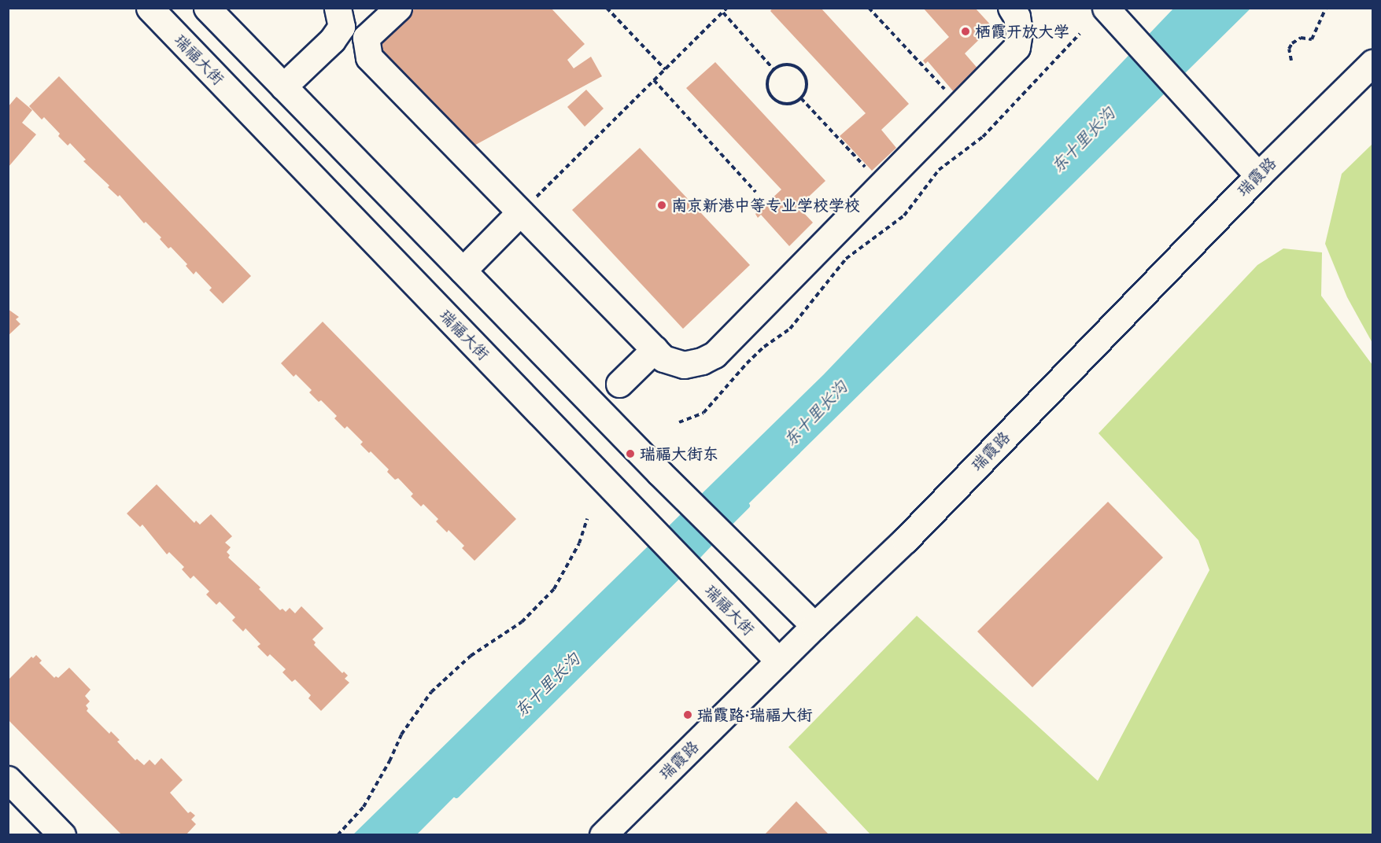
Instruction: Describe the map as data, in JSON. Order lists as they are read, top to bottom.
{
  "streets": {
    "street": ["瑞福大街", "瑞霞路"]
  },
  "crossings": [
    ["瑞福大街", "瑞霞路"]
  ],
  "water": ["东十里长沟"],
  "places": [
    "栖霞开放大学",
    "南京新港中等专业学校学校",
    "瑞福大街东",
    "瑞霞路·瑞福大街"
  ]
}
